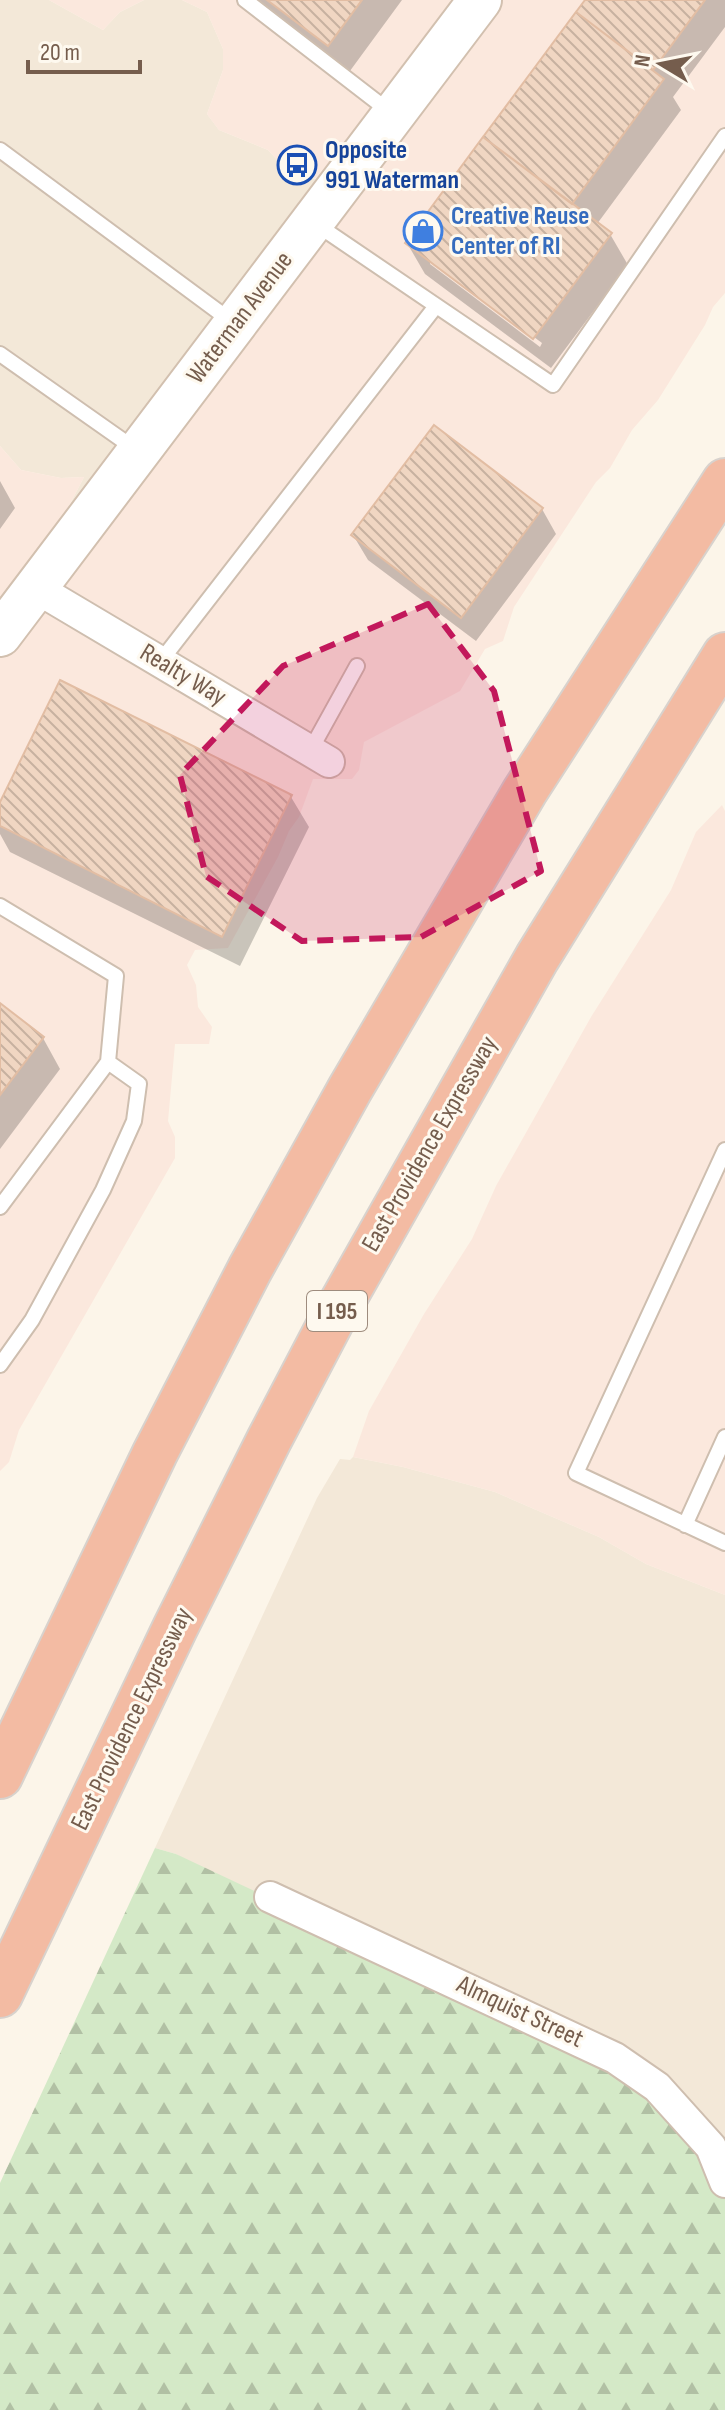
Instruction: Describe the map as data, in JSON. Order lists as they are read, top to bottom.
{
  "streets": {
    "highway": ["East Providence Expressway", "I 195"],
    "main road": ["Waterman Avenue"],
    "street": ["Realty Way", "Almquist Street"]
  },
  "crossings": [
    ["Waterman Avenue", "Realty Way"]
  ],
  "places": {
    "bus stop": ["Opposite 991 Waterman"],
    "shop": ["Creative Reuse Center of RI"]
  },
  "scale_bar": "20 m",
  "north": "left"
}
